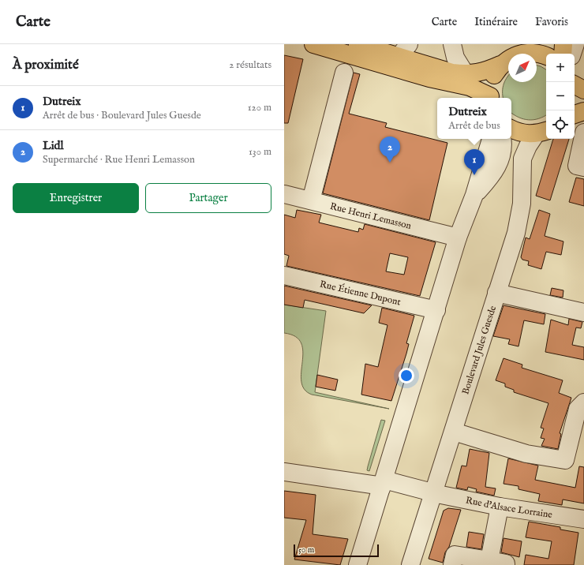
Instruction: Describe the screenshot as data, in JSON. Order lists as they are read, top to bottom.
{
  "streets": {
    "street": [
      "Rue Henri Lemasson",
      "Rue Étienne Dupont",
      "Boulevard Jules Guesde",
      "Rue d'Alsace Lorraine"
    ]
  },
  "crossings": [
    ["Boulevard Jules Guesde", "Rue d'Alsace Lorraine"]
  ],
  "scale_bar": "50 m",
  "north": "top right",
  "page": {
    "header": "Carte",
    "nav": ["Carte", "Itinéraire", "Favoris"],
    "heading": ["À proximité", "2 résultats"],
    "map_buttons": ["+", "−"],
    "list": [
      {
        "mark": "1",
        "name": "Dutreix",
        "note": "Arrêt de bus · Boulevard Jules Guesde",
        "value": "120 m"
      },
      {
        "mark": "2",
        "name": "Lidl",
        "note": "Supermarché · Rue Henri Lemasson",
        "value": "130 m"
      }
    ],
    "popup": ["Dutreix", "Arrêt de bus"],
    "pins": ["2", "1"],
    "buttons": ["Enregistrer", "Partager"],
    "scale": "50 m"
  }
}
